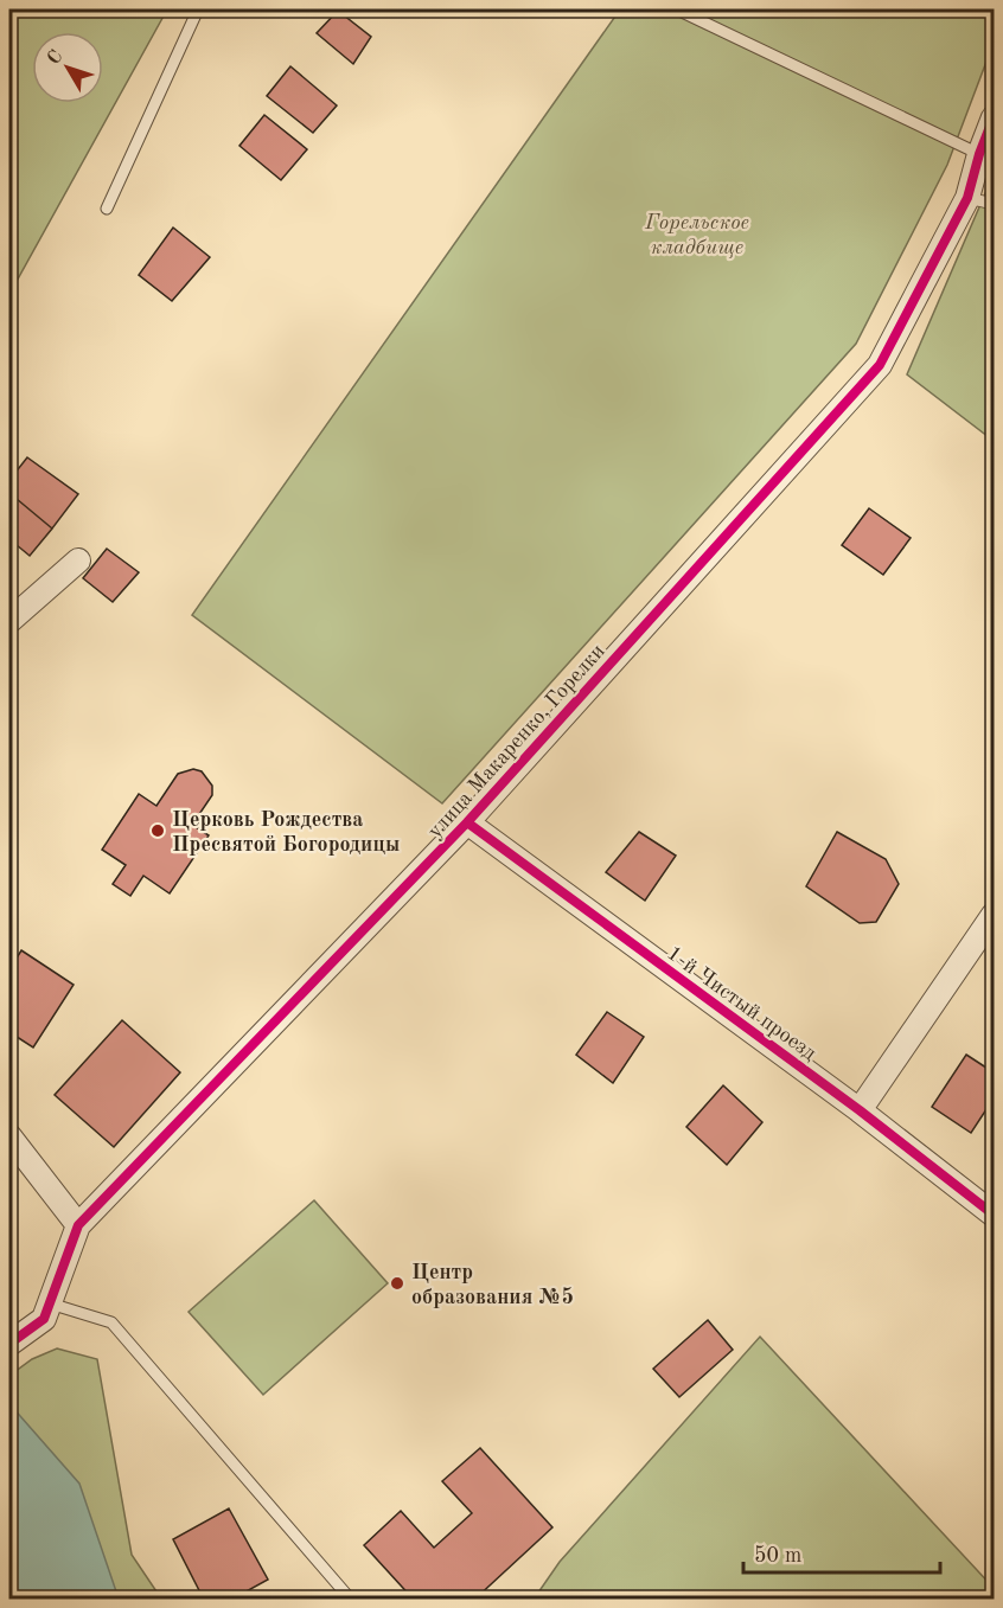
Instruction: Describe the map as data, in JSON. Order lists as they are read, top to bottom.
{
  "streets": {
    "street": ["улица Макаренко, Горелки", "1-й Чистый проезд"]
  },
  "crossings": [
    ["улица Макаренко, Горелки", "1-й Чистый проезд"]
  ],
  "parks": ["Горельское кладбище"],
  "places": ["Церковь Рождества Пресвятой Богородицы", "Центр образования №5"],
  "scale_bar": "50 m",
  "north": "top left"
}
